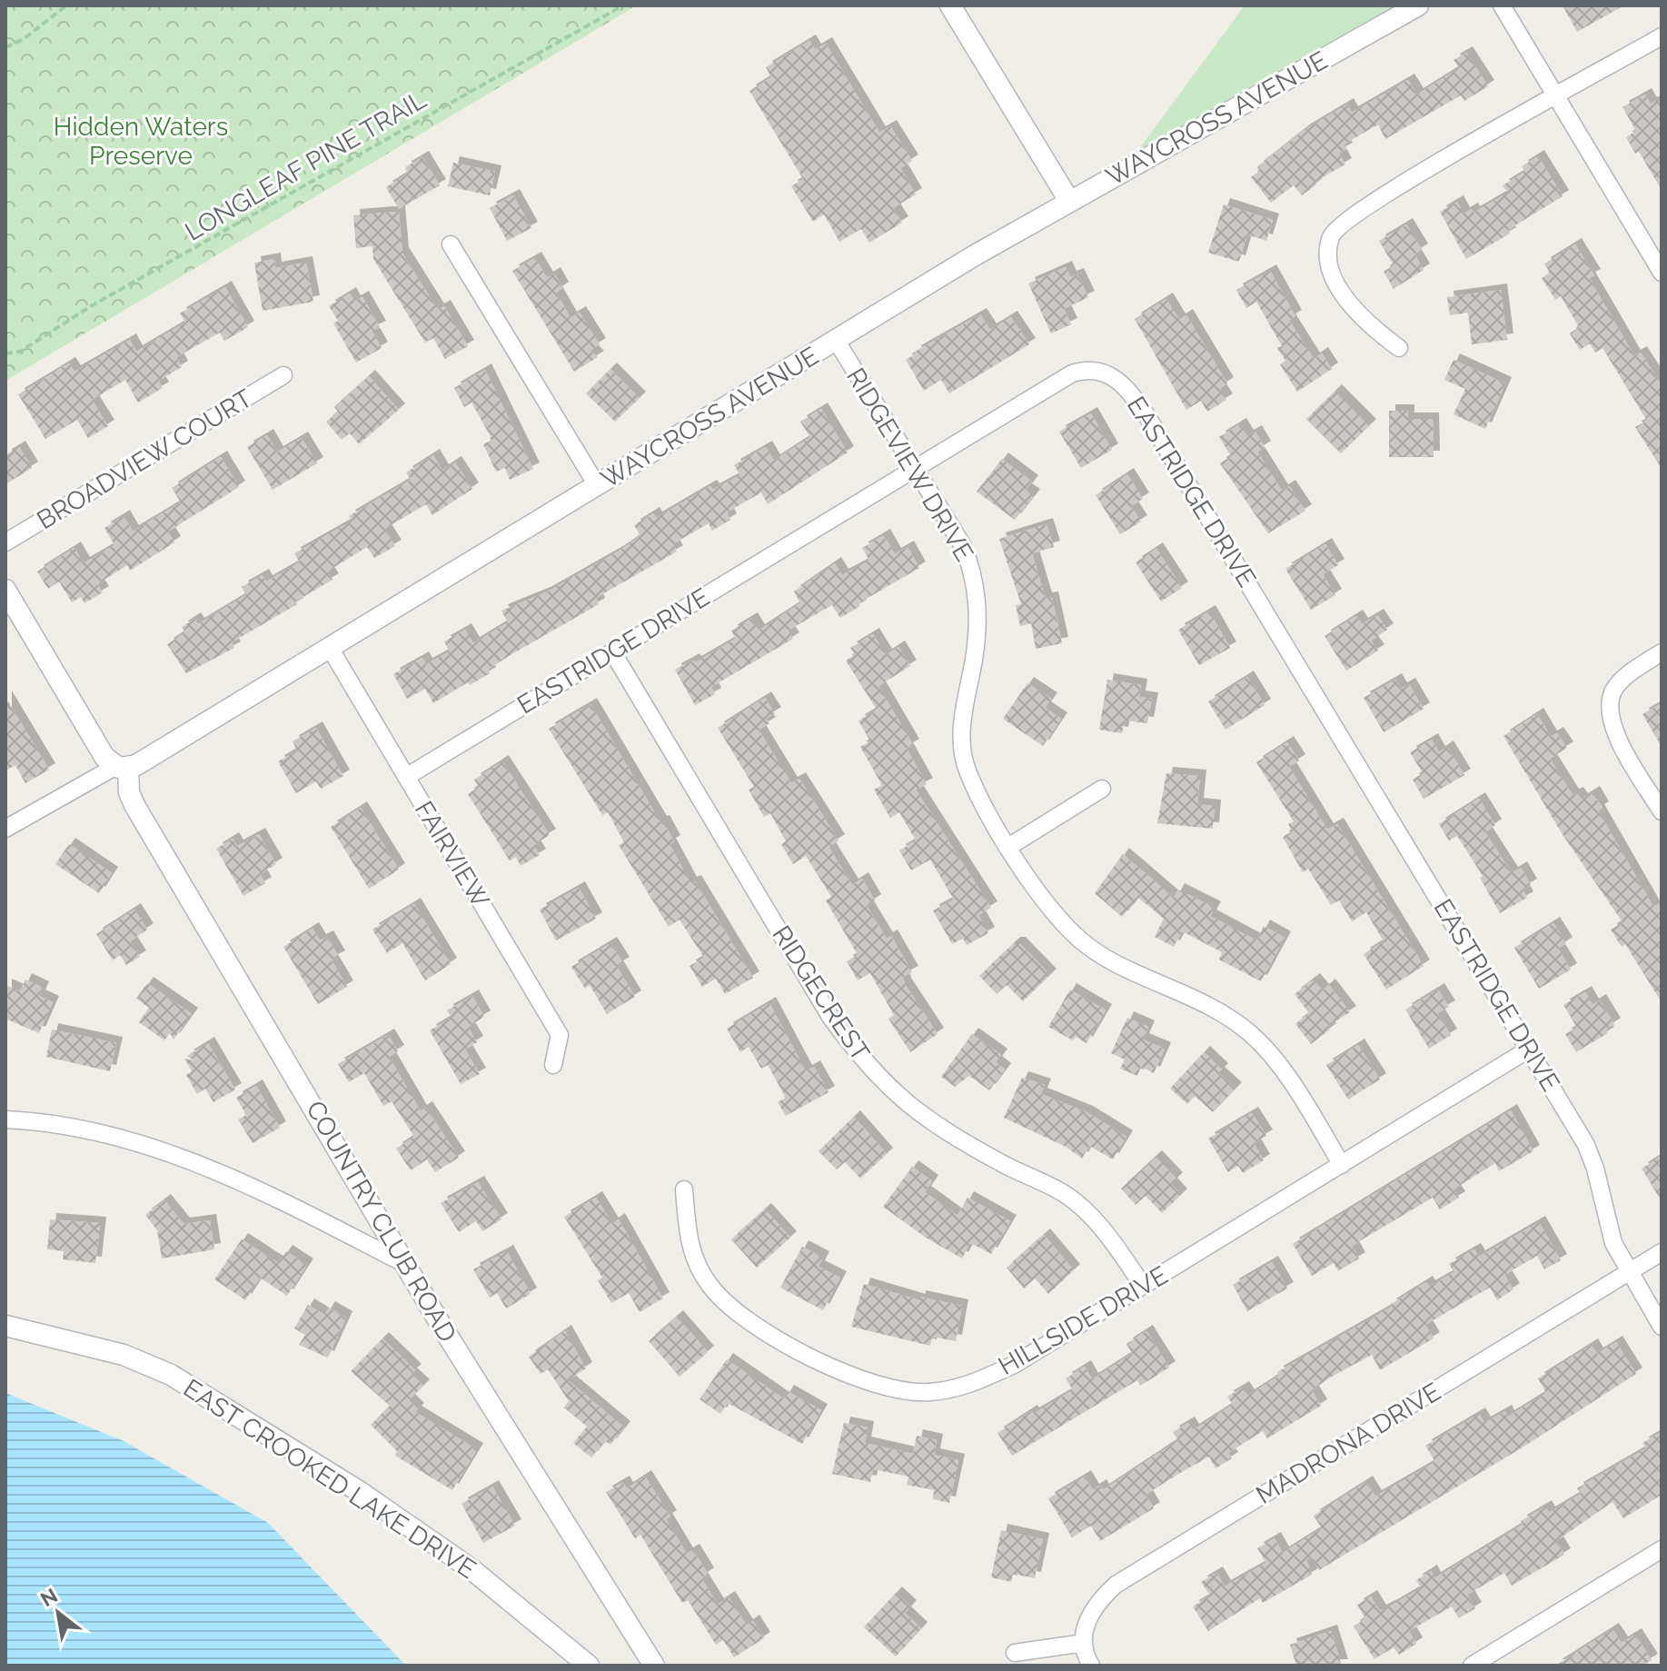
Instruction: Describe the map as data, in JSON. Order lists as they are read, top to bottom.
{
  "streets": {
    "street": [
      "WAYCROSS AVENUE",
      "BROADVIEW COURT",
      "RIDGEVIEW DRIVE",
      "EASTRIDGE DRIVE",
      "FAIRVIEW",
      "RIDGECREST",
      "COUNTRY CLUB ROAD",
      "HILLSIDE DRIVE",
      "MADRONA DRIVE",
      "EAST CROOKED LAKE DRIVE"
    ],
    "path": ["LONGLEAF PINE TRAIL"]
  },
  "crossings": [
    ["WAYCROSS AVENUE", "RIDGEVIEW DRIVE"],
    ["WAYCROSS AVENUE", "FAIRVIEW"],
    ["WAYCROSS AVENUE", "COUNTRY CLUB ROAD"],
    ["RIDGEVIEW DRIVE", "EASTRIDGE DRIVE"],
    ["RIDGEVIEW DRIVE", "HILLSIDE DRIVE"],
    ["EASTRIDGE DRIVE", "FAIRVIEW"],
    ["EASTRIDGE DRIVE", "RIDGECREST"],
    ["EASTRIDGE DRIVE", "HILLSIDE DRIVE"],
    ["EASTRIDGE DRIVE", "MADRONA DRIVE"],
    ["RIDGECREST", "HILLSIDE DRIVE"]
  ],
  "parks": ["Hidden Waters Preserve"],
  "north": "top left"
}
